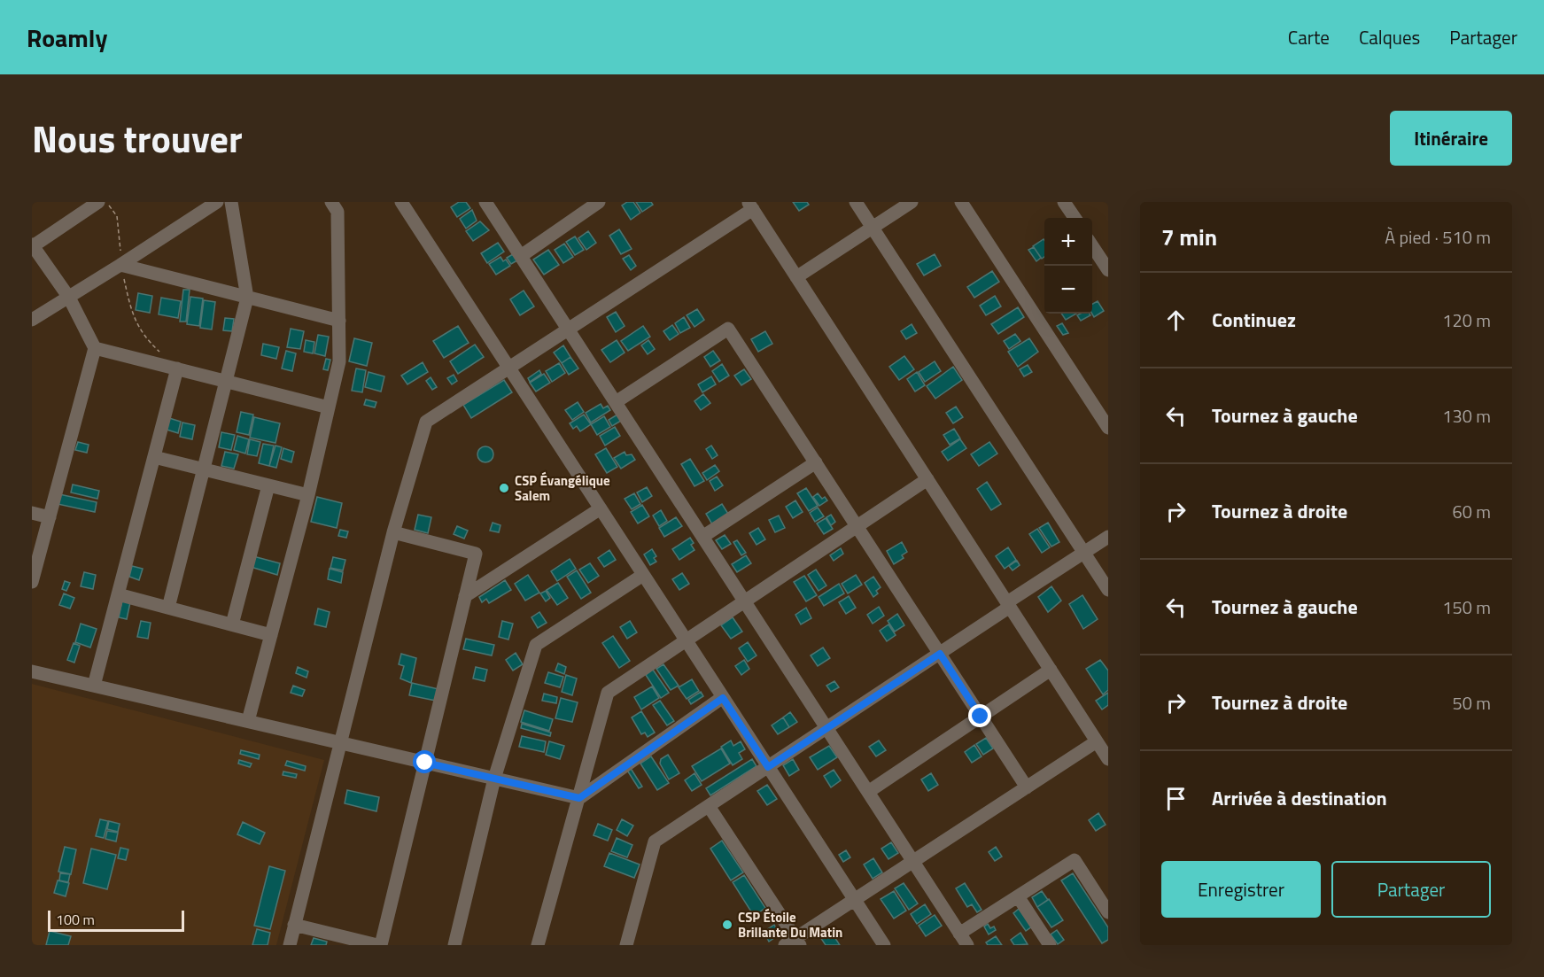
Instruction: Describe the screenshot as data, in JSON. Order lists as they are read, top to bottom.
{
  "places": ["CSP Évangélique Salem", "CSP Étoile Brillante Du Matin"],
  "scale_bar": "100 m",
  "page": {
    "header": "Roamly",
    "nav": ["Carte", "Calques", "Partager"],
    "title": "Nous trouver",
    "buttons": [
      "Itinéraire",
      ["Enregistrer", "Partager"]
    ],
    "heading": ["7 min", "À pied · 510 m"],
    "map_buttons": ["+", "−"],
    "list": [
      ["Continuez", "120 m"],
      ["Tournez à gauche", "130 m"],
      ["Tournez à droite", "60 m"],
      ["Tournez à gauche", "150 m"],
      ["Tournez à droite", "50 m"],
      "Arrivée à destination"
    ],
    "scale": "100 m"
  }
}
